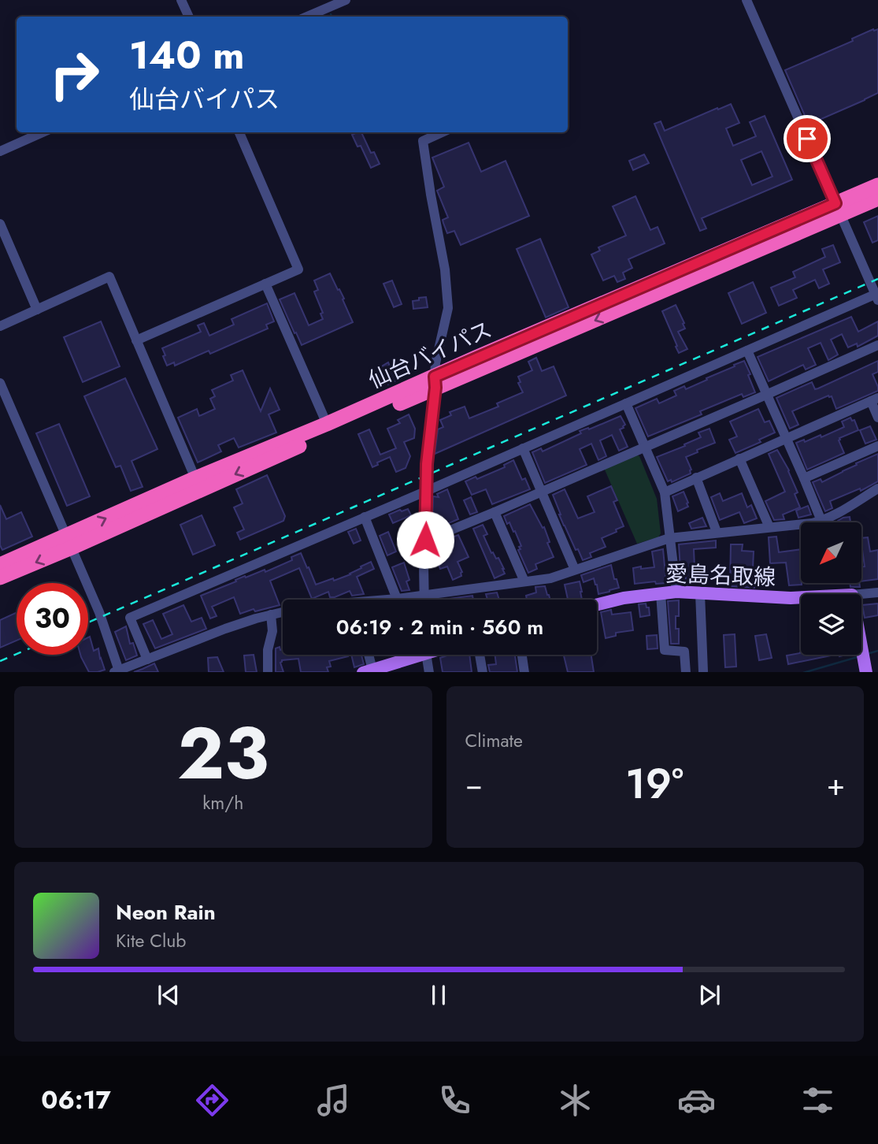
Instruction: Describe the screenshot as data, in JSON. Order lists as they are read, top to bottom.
{
  "streets": {
    "highway": ["仙台バイパス"],
    "main road": ["愛島名取線"]
  },
  "north": "bottom left",
  "page": {
    "turn": ["140 m", "仙台バイパス"],
    "limit": "30",
    "trip": "06:19 · 2 min · 560 m",
    "tile": [
      ["23", "km/h"],
      "Climate"
    ],
    "heat": ["−", "19°", "+"],
    "song": ["Neon Rain", "Kite Club"],
    "tabs": "06:17"
  }
}
